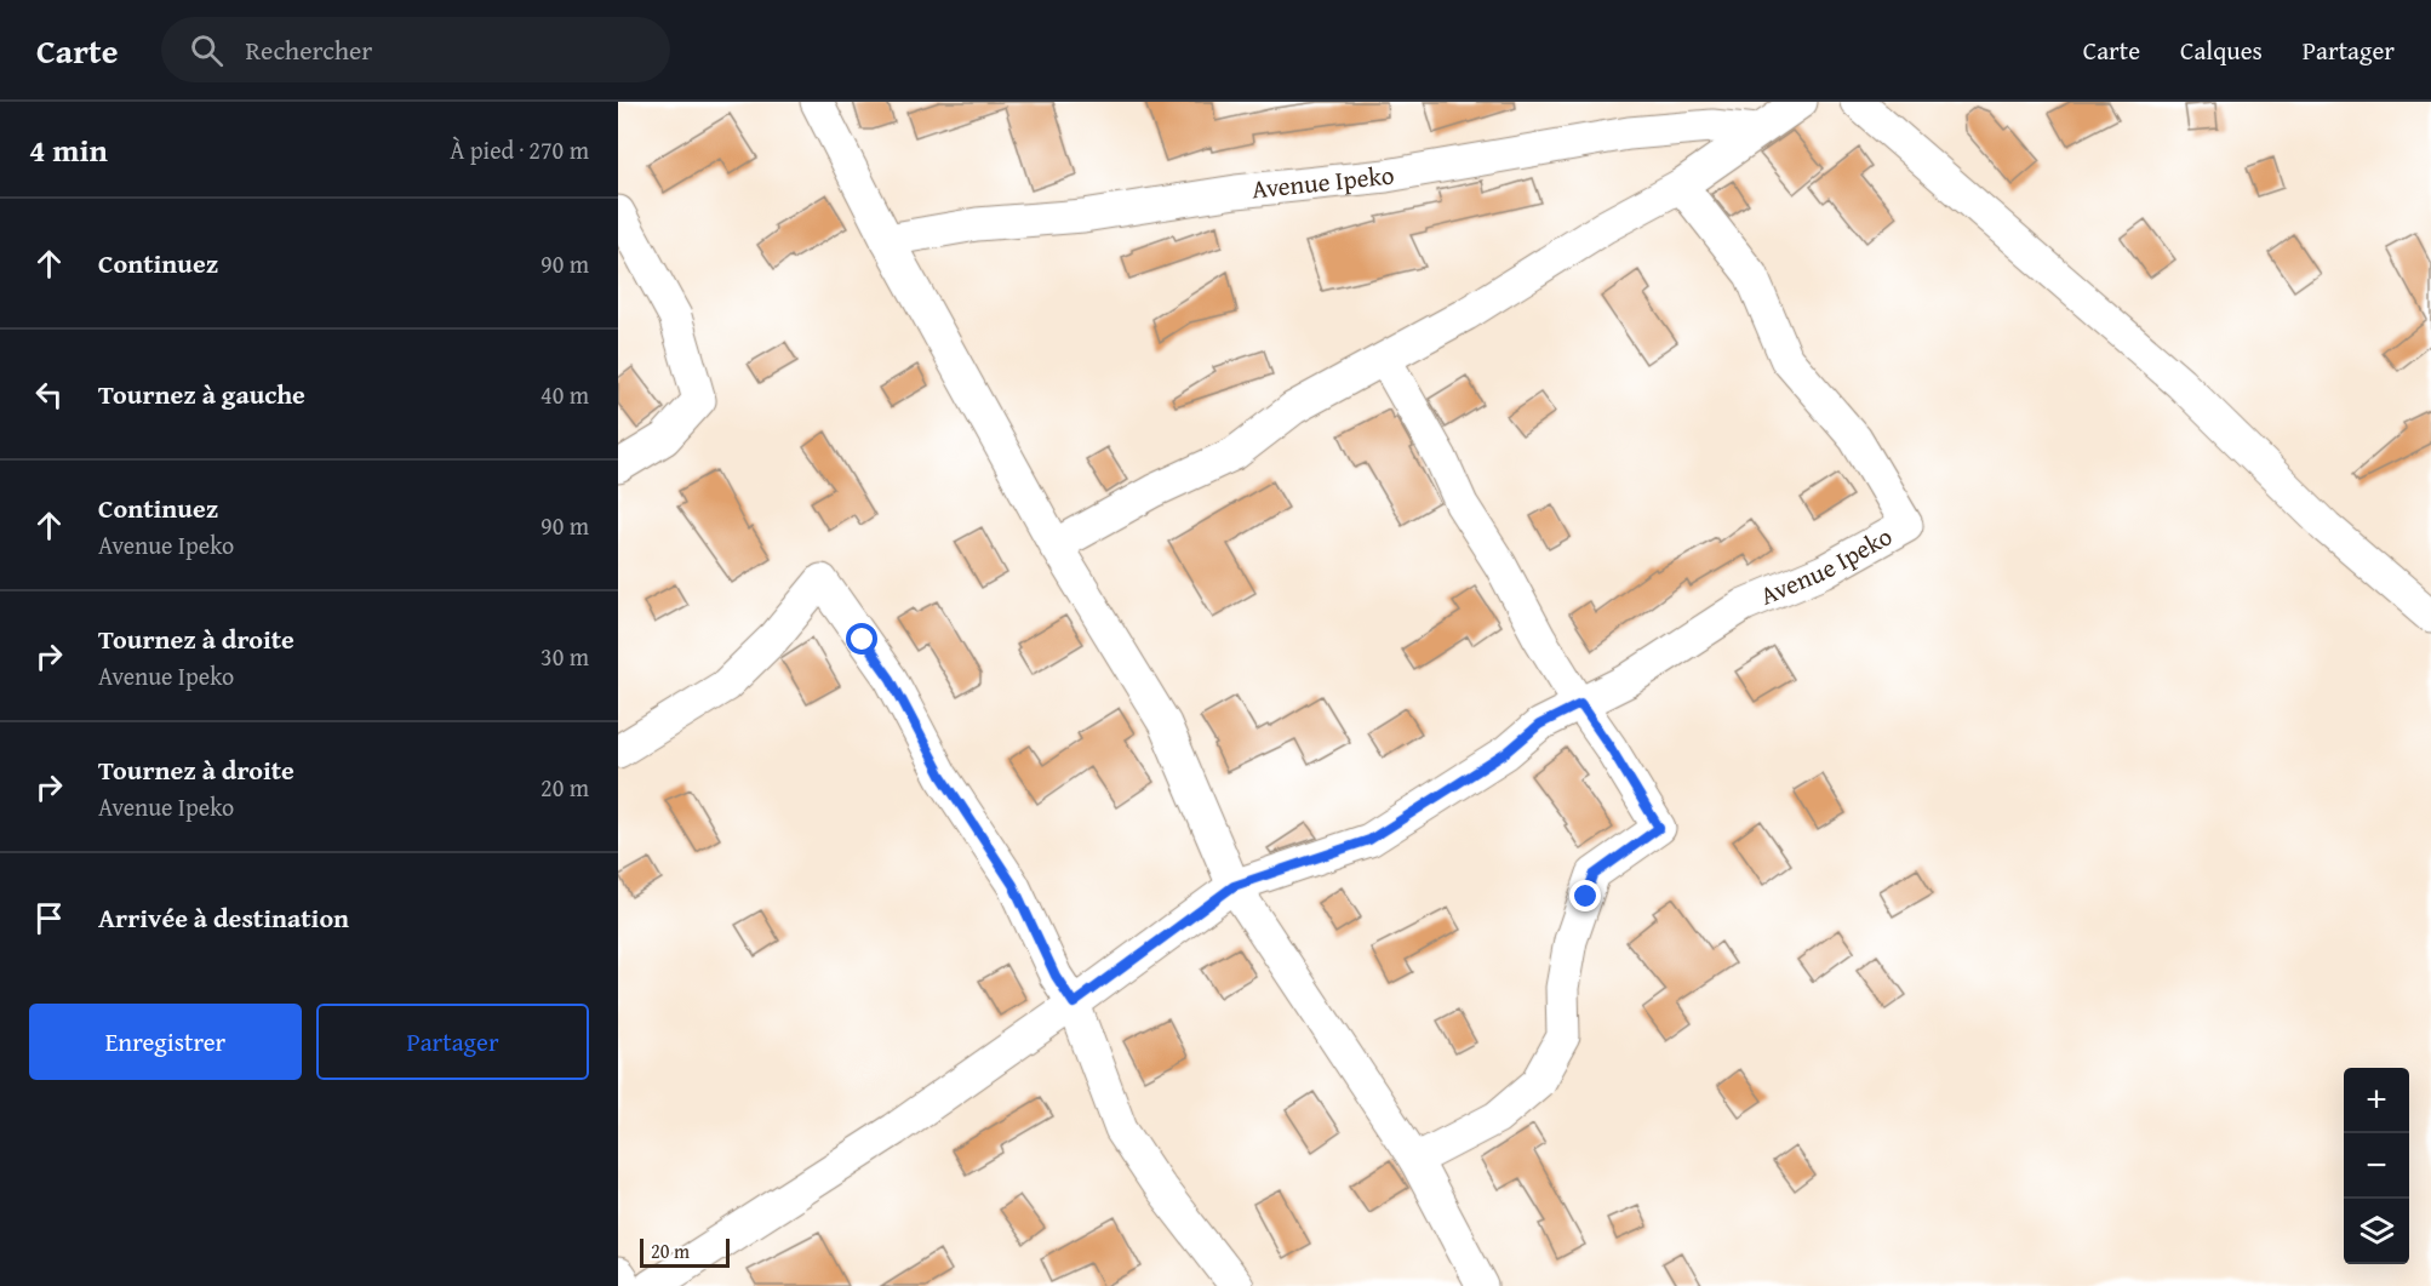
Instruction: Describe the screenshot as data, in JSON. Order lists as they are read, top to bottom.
{
  "streets": {
    "street": ["Avenue Ipeko"]
  },
  "scale_bar": "20 m",
  "page": {
    "header": "Carte",
    "search": "Rechercher",
    "nav": ["Carte", "Calques", "Partager"],
    "heading": ["4 min", "À pied · 270 m"],
    "list": [
      ["Continuez", "90 m"],
      ["Tournez à gauche", "40 m"],
      ["Continuez", "Avenue Ipeko", "90 m"],
      ["Tournez à droite", "Avenue Ipeko", "30 m"],
      ["Tournez à droite", "Avenue Ipeko", "20 m"],
      "Arrivée à destination"
    ],
    "buttons": ["Enregistrer", "Partager"],
    "map_buttons": ["+", "−"],
    "scale": "20 m"
  }
}
